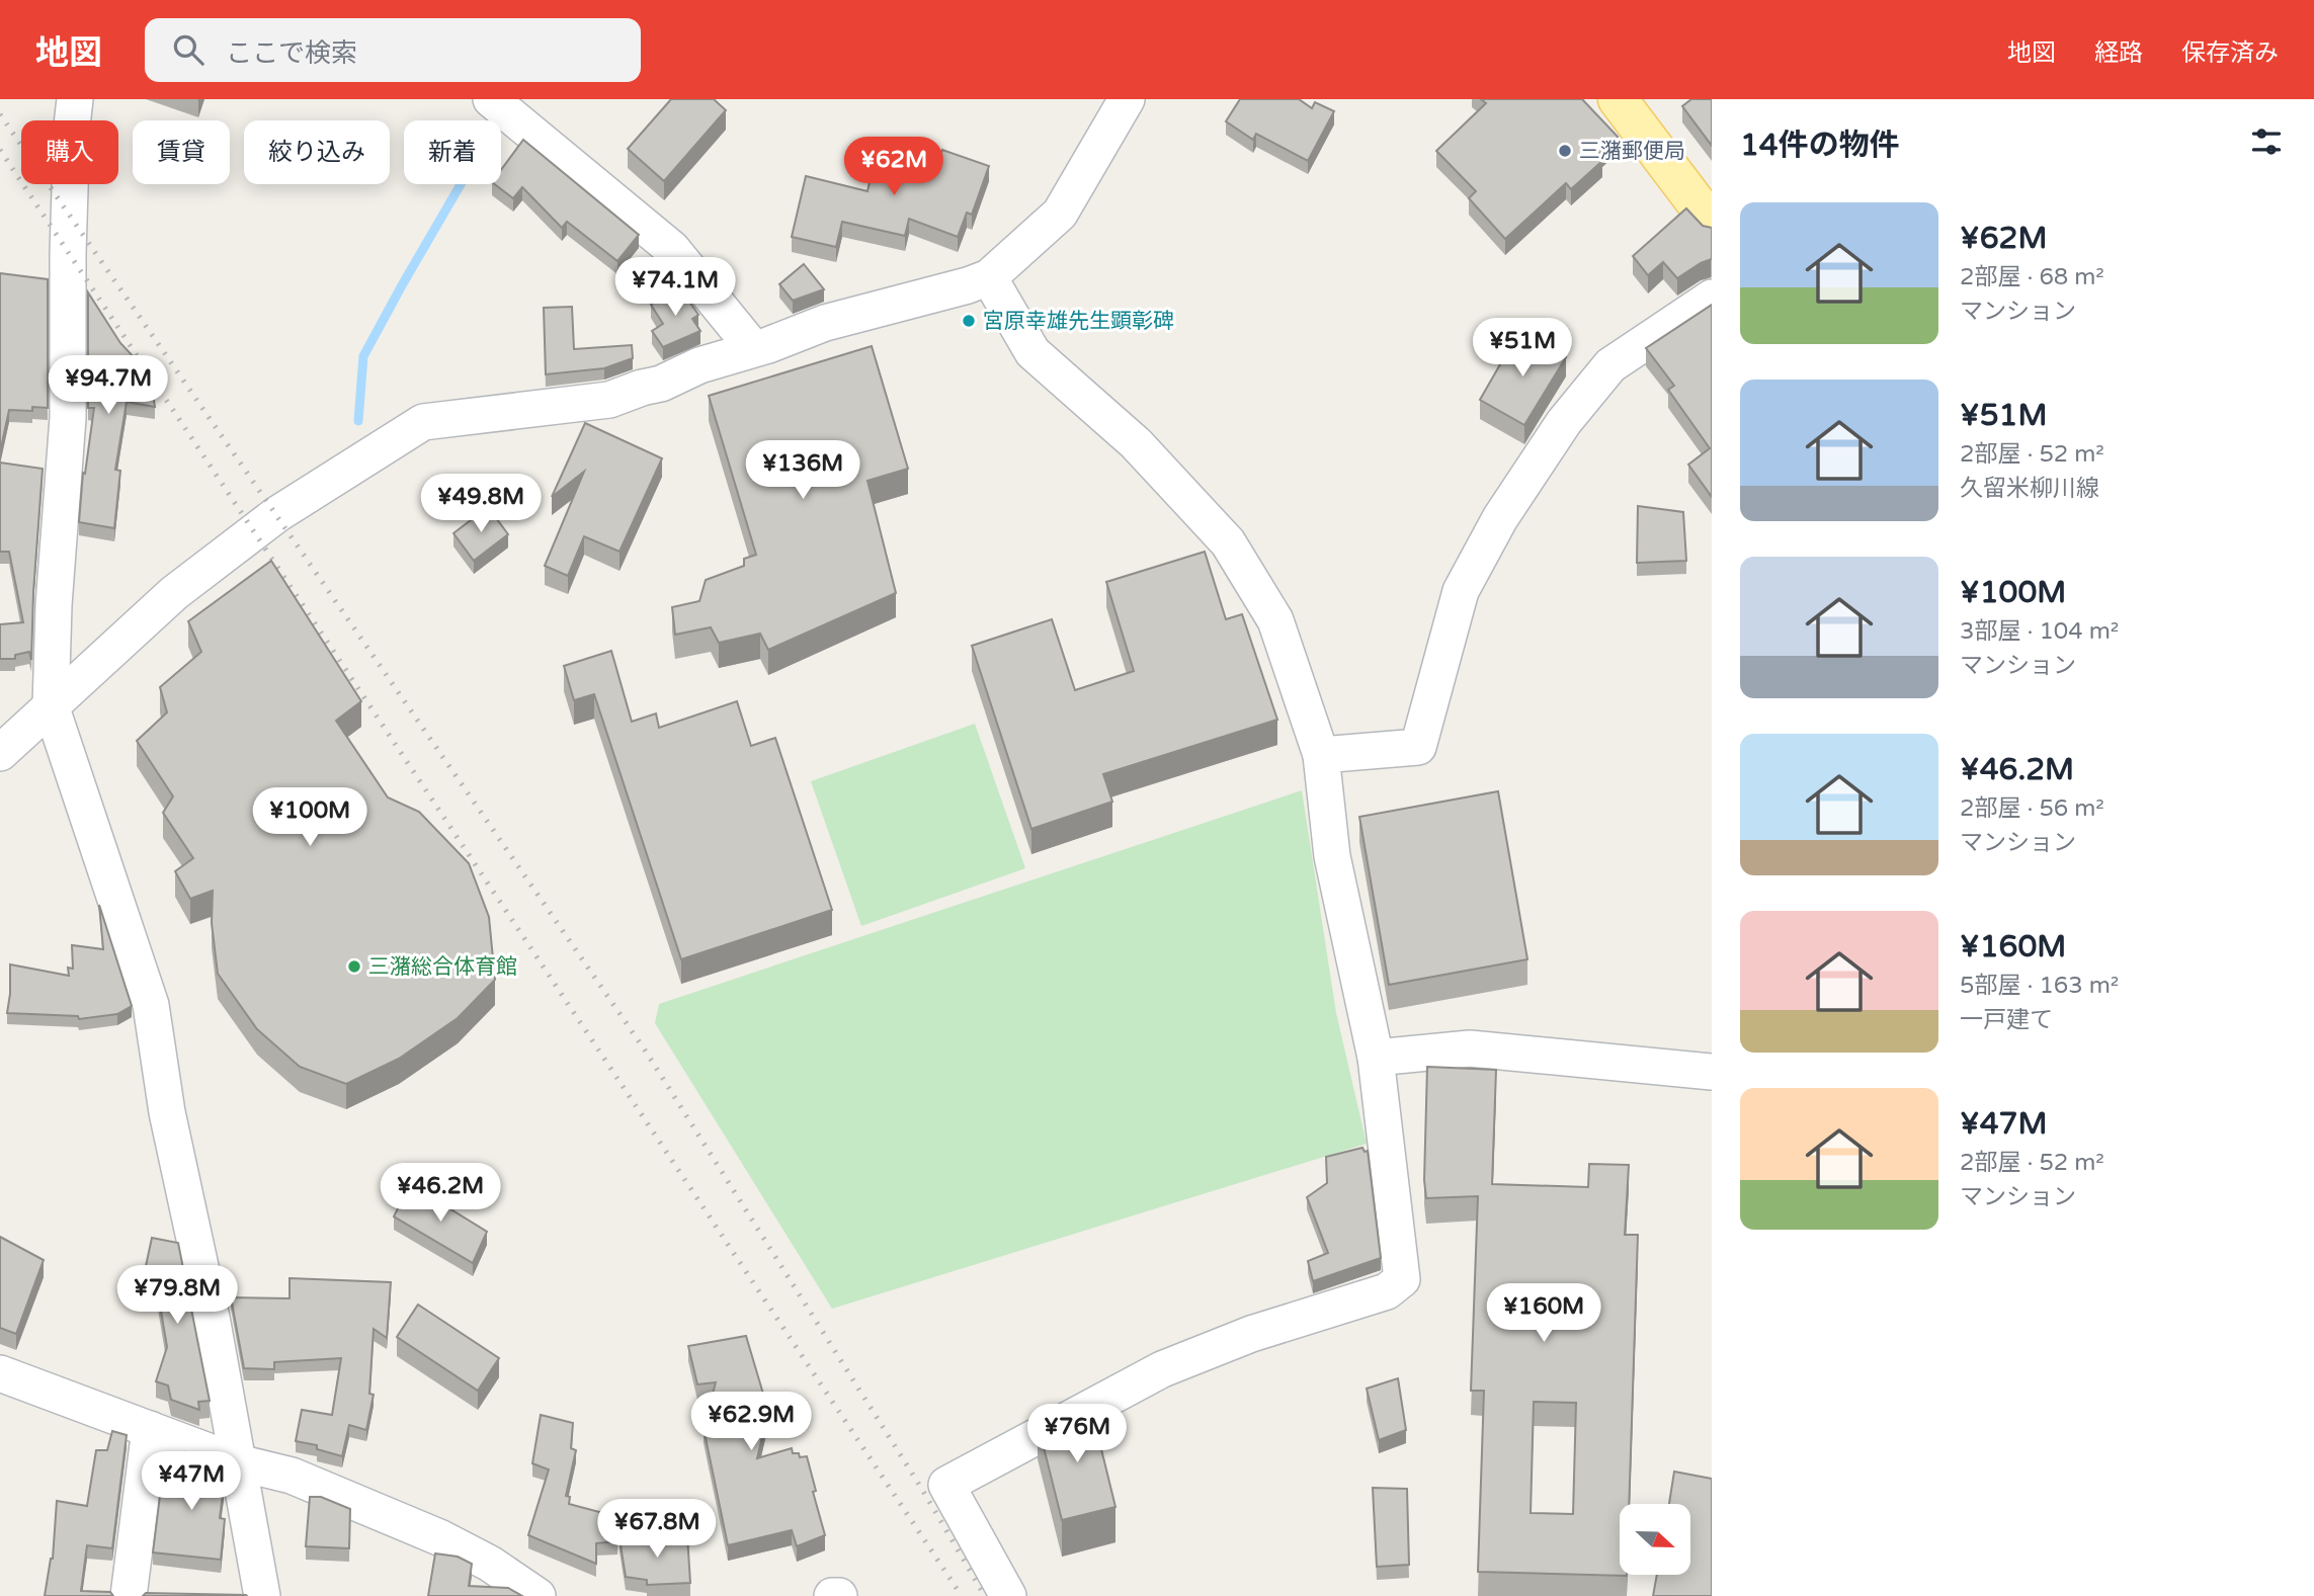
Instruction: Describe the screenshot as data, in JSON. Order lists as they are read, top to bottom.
{
  "places": ["三潴郵便局", "宮原幸雄先生顕彰碑", "三潴総合体育館"],
  "north": "right",
  "page": {
    "header": "地図",
    "search": "ここで検索",
    "nav": ["地図", "経路", "保存済み"],
    "heading": "14件の物件",
    "chip": [
      "購入",
      "賃貸",
      "絞り込み",
      "新着"
    ],
    "price": [
      "¥62M",
      "¥74.1M",
      "¥51M",
      "¥94.7M",
      "¥136M",
      "¥49.8M",
      "¥100M",
      "¥46.2M",
      "¥79.8M",
      "¥160M",
      "¥62.9M",
      "¥76M",
      "¥47M",
      "¥67.8M"
    ],
    "list": [
      {
        "name": "¥62M",
        "note": "2部屋 · 68 m² · マンション"
      },
      {
        "name": "¥51M",
        "note": "2部屋 · 52 m² · 久留米柳川線"
      },
      {
        "name": "¥100M",
        "note": "3部屋 · 104 m² · マンション"
      },
      {
        "name": "¥46.2M",
        "note": "2部屋 · 56 m² · マンション"
      },
      {
        "name": "¥160M",
        "note": "5部屋 · 163 m² · 一戸建て"
      },
      {
        "name": "¥47M",
        "note": "2部屋 · 52 m² · マンション"
      }
    ]
  }
}
